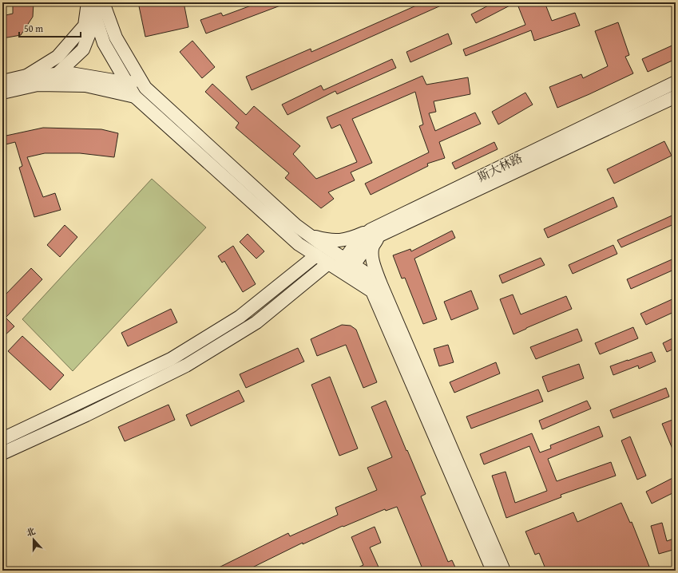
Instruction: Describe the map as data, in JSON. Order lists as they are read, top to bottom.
{
  "streets": {
    "main road": ["斯大林路"]
  },
  "scale_bar": "50 m",
  "north": "top"
}
